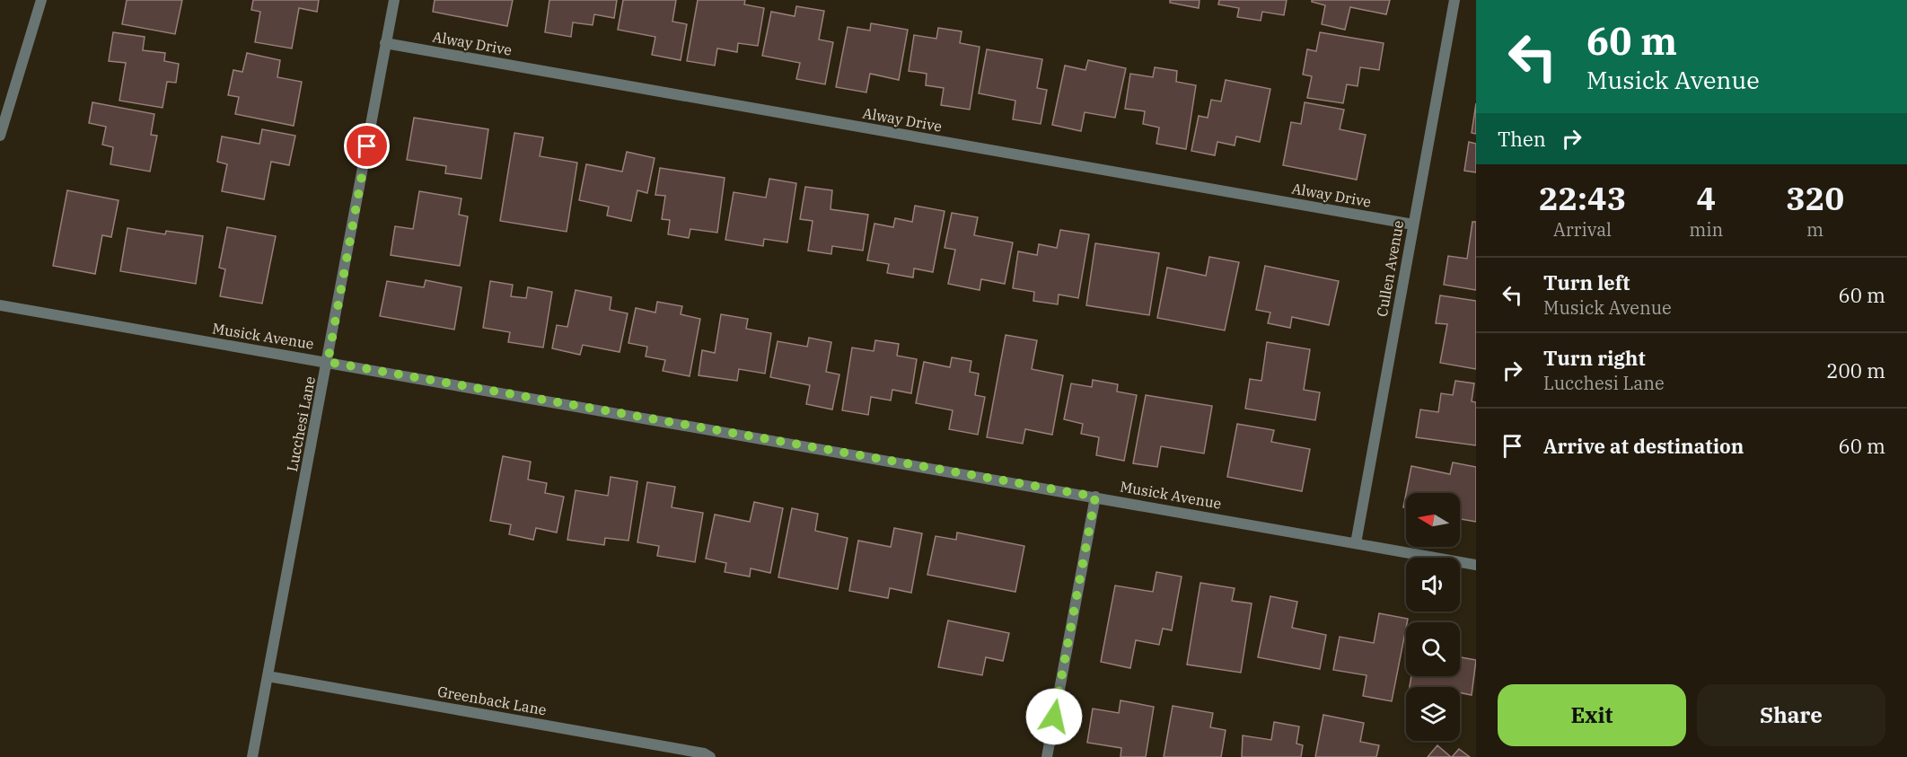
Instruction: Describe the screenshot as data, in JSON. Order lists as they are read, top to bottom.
{
  "streets": {
    "street": [
      "Alway Drive",
      "Cullen Avenue",
      "Musick Avenue",
      "Lucchesi Lane",
      "Greenback Lane"
    ]
  },
  "crossings": [
    ["Alway Drive", "Cullen Avenue"],
    ["Alway Drive", "Lucchesi Lane"],
    ["Cullen Avenue", "Musick Avenue"],
    ["Musick Avenue", "Lucchesi Lane"],
    ["Lucchesi Lane", "Greenback Lane"]
  ],
  "north": "left",
  "page": {
    "turn": ["60 m", "Musick Avenue"],
    "then": "Then",
    "eta": [
      "22:43",
      "Arrival",
      "4",
      "min",
      "320",
      "m"
    ],
    "list": [
      {
        "name": "Turn left",
        "note": "Musick Avenue",
        "value": "60 m"
      },
      {
        "name": "Turn right",
        "note": "Lucchesi Lane",
        "value": "200 m"
      },
      {
        "name": "Arrive at destination",
        "value": "60 m"
      }
    ],
    "buttons": ["Exit", "Share"]
  }
}
